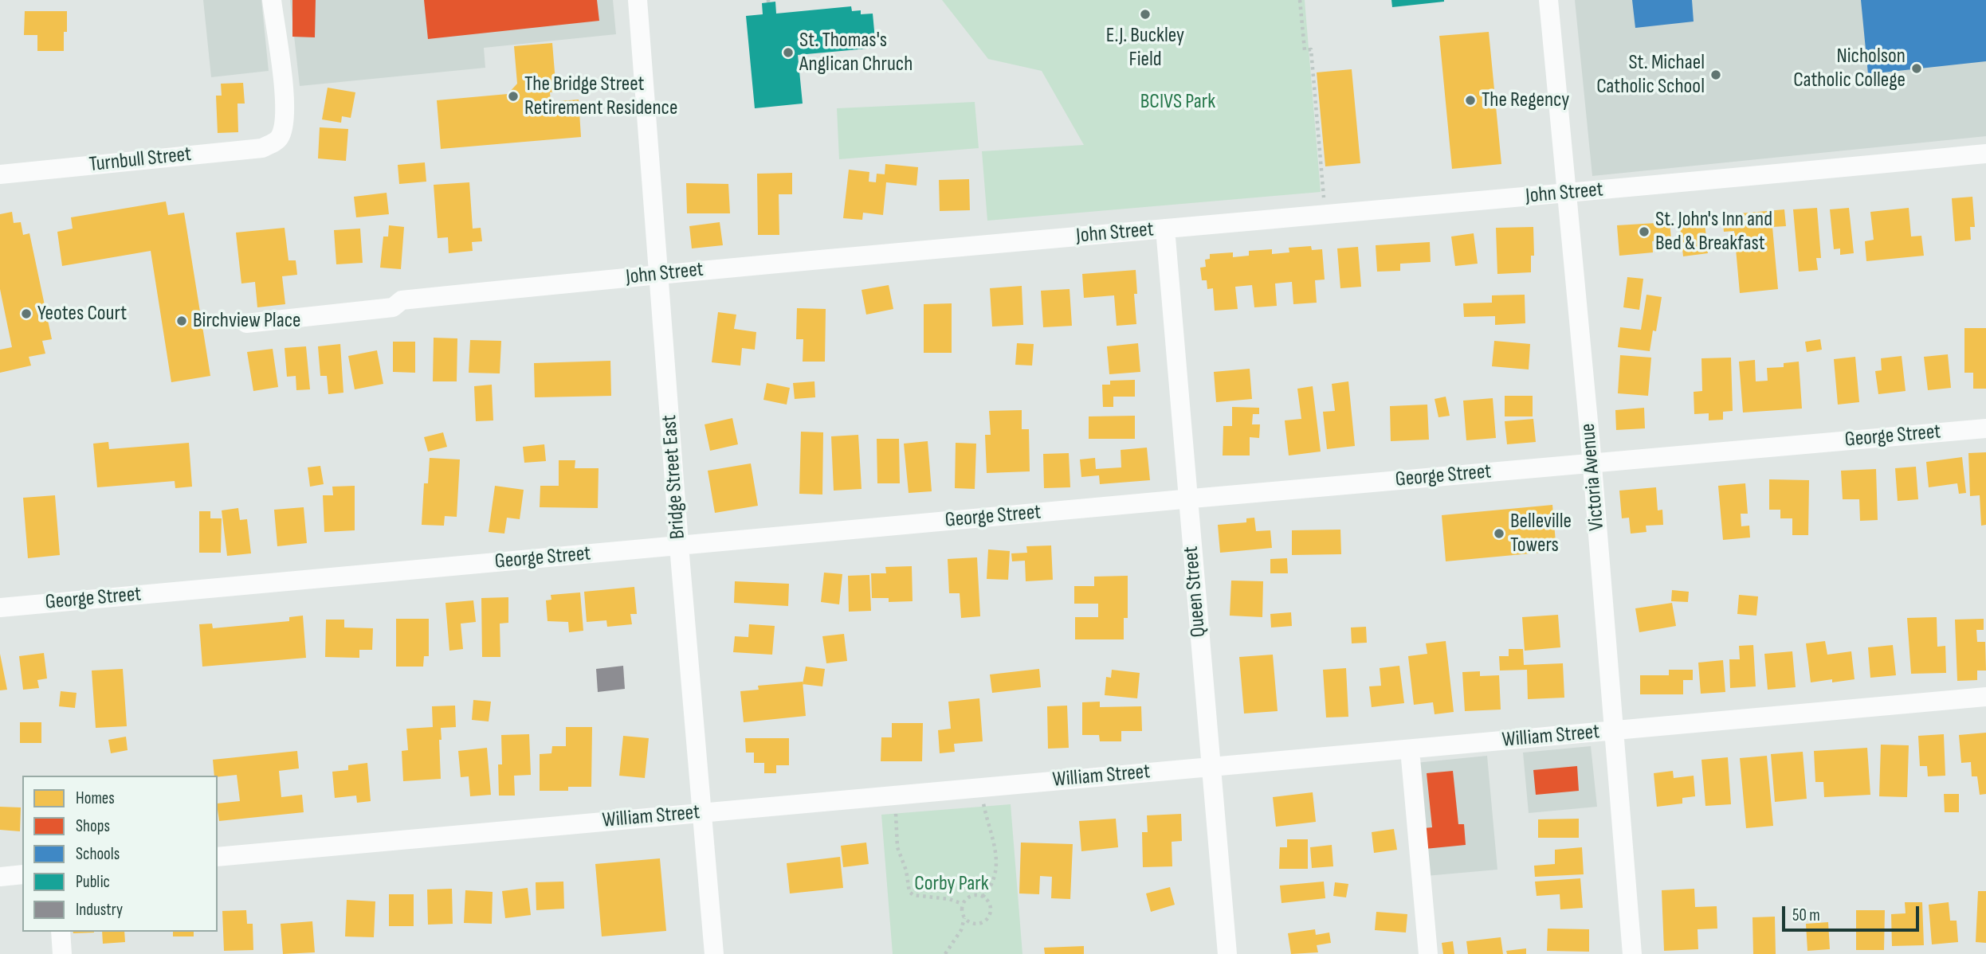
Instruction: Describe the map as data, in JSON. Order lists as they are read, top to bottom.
{
  "streets": {
    "street": [
      "Turnbull Street",
      "John Street",
      "George Street",
      "Bridge Street East",
      "Victoria Avenue",
      "Queen Street",
      "William Street"
    ]
  },
  "crossings": [
    ["John Street", "Bridge Street East"],
    ["John Street", "Victoria Avenue"],
    ["John Street", "Queen Street"],
    ["George Street", "Bridge Street East"],
    ["George Street", "Victoria Avenue"],
    ["George Street", "Queen Street"],
    ["Bridge Street East", "William Street"],
    ["Victoria Avenue", "William Street"],
    ["Queen Street", "William Street"]
  ],
  "parks": ["BCIVS Park", "Corby Park"],
  "places": [
    "E.J. Buckley Field",
    "St. Thomas's Anglican Chruch",
    "Nicholson Catholic College",
    "St. Michael Catholic School",
    "The Bridge Street Retirement Residence",
    "The Regency",
    "St. John's Inn and Bed & Breakfast",
    "Yeotes Court",
    "Birchview Place",
    "Belleville Towers"
  ],
  "legend": [
    "Homes",
    "Shops",
    "Schools",
    "Public",
    "Industry"
  ],
  "scale_bar": "50 m"
}
